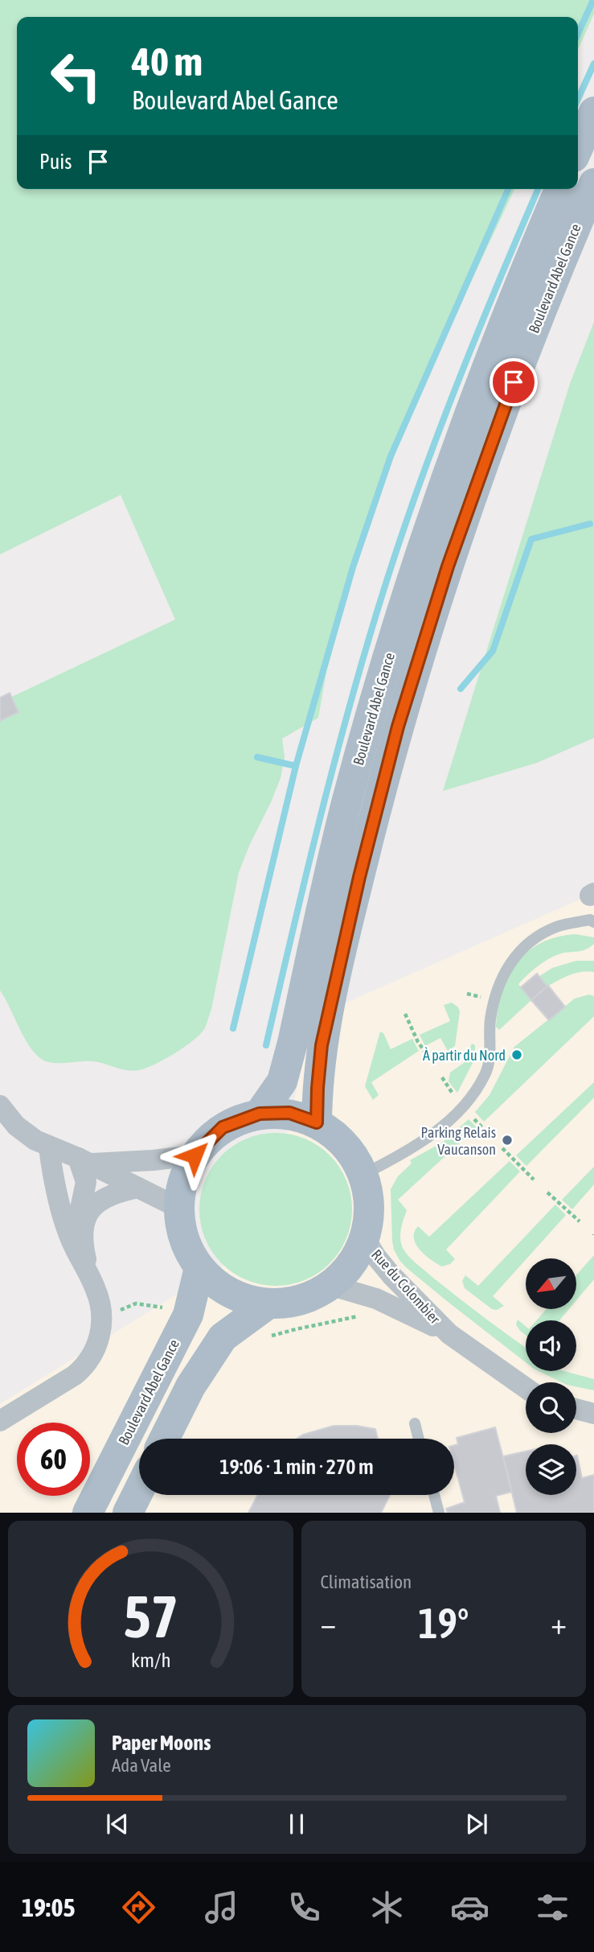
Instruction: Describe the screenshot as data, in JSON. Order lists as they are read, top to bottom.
{
  "streets": {
    "main road": ["Boulevard Abel Gance"],
    "street": ["Rue du Colombier"]
  },
  "crossings": [
    ["Boulevard Abel Gance", "Rue du Colombier"]
  ],
  "places": ["À partir du Nord", "Parking Relais Vaucanson"],
  "north": "bottom left",
  "page": {
    "turn": ["40 m", "Boulevard Abel Gance"],
    "then": "Puis",
    "limit": "60",
    "trip": "19:06 · 1 min · 270 m",
    "tile": "Climatisation",
    "heat": ["−", "19°", "+"],
    "song": ["Paper Moons", "Ada Vale"],
    "tabs": "19:05",
    "gauge": ["57", "km/h"]
  }
}
